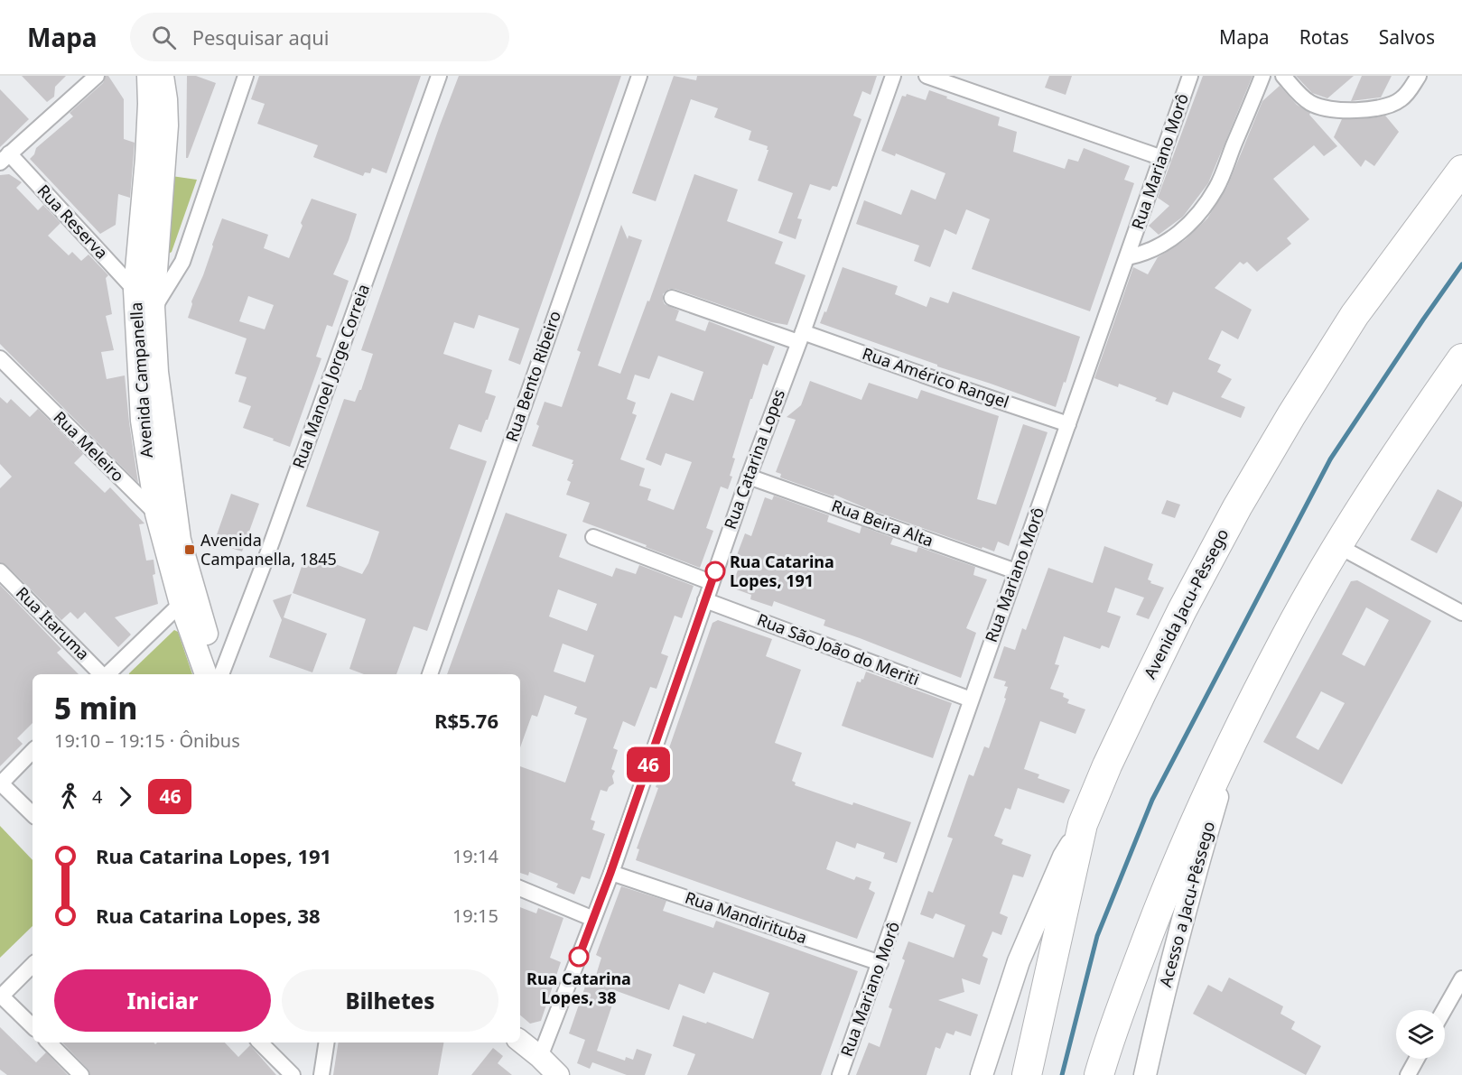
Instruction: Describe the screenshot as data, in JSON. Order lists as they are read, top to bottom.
{
  "streets": {
    "highway": ["Avenida Jacu-Pêssego"],
    "main road": ["Avenida Campanella", "Acesso a Jacu-Pêssego"],
    "street": [
      "Rua Mariano Morô",
      "Rua Reserva",
      "Rua Manoel Jorge Correia",
      "Rua Bento Ribeiro",
      "Rua Américo Rangel",
      "Rua Meleiro",
      "Rua Catarina Lopes",
      "Rua Beira Alta",
      "Rua Itaruma",
      "Rua São João do Meriti",
      "Rua Mandirituba"
    ]
  },
  "crossings": [
    ["Rua Mariano Morô", "Rua Américo Rangel"],
    ["Rua Mariano Morô", "Rua Beira Alta"],
    ["Rua Mariano Morô", "Rua São João do Meriti"],
    ["Rua Mariano Morô", "Rua Mandirituba"],
    ["Rua Reserva", "Avenida Campanella"],
    ["Rua Américo Rangel", "Rua Catarina Lopes"],
    ["Avenida Campanella", "Rua Meleiro"],
    ["Rua Catarina Lopes", "Rua Beira Alta"],
    ["Rua Catarina Lopes", "Rua São João do Meriti"],
    ["Rua Catarina Lopes", "Rua Mandirituba"]
  ],
  "places": {
    "transit": ["Avenida Campanella, 1845"],
    "other": ["Rua Catarina Lopes, 191", "Rua Catarina Lopes, 38"]
  },
  "lines": ["bus line 46"],
  "page": {
    "header": "Mapa",
    "search": "Pesquisar aqui",
    "nav": ["Mapa", "Rotas", "Salvos"],
    "on_map": "46",
    "heading": ["5 min", "19:10 – 19:15 · Ônibus", "R$5.76"],
    "legs": ["4", "46"],
    "list": [
      {
        "name": "Rua Catarina Lopes, 191",
        "value": "19:14"
      },
      {
        "name": "Rua Catarina Lopes, 38",
        "value": "19:15"
      }
    ],
    "buttons": ["Iniciar", "Bilhetes"]
  }
}
